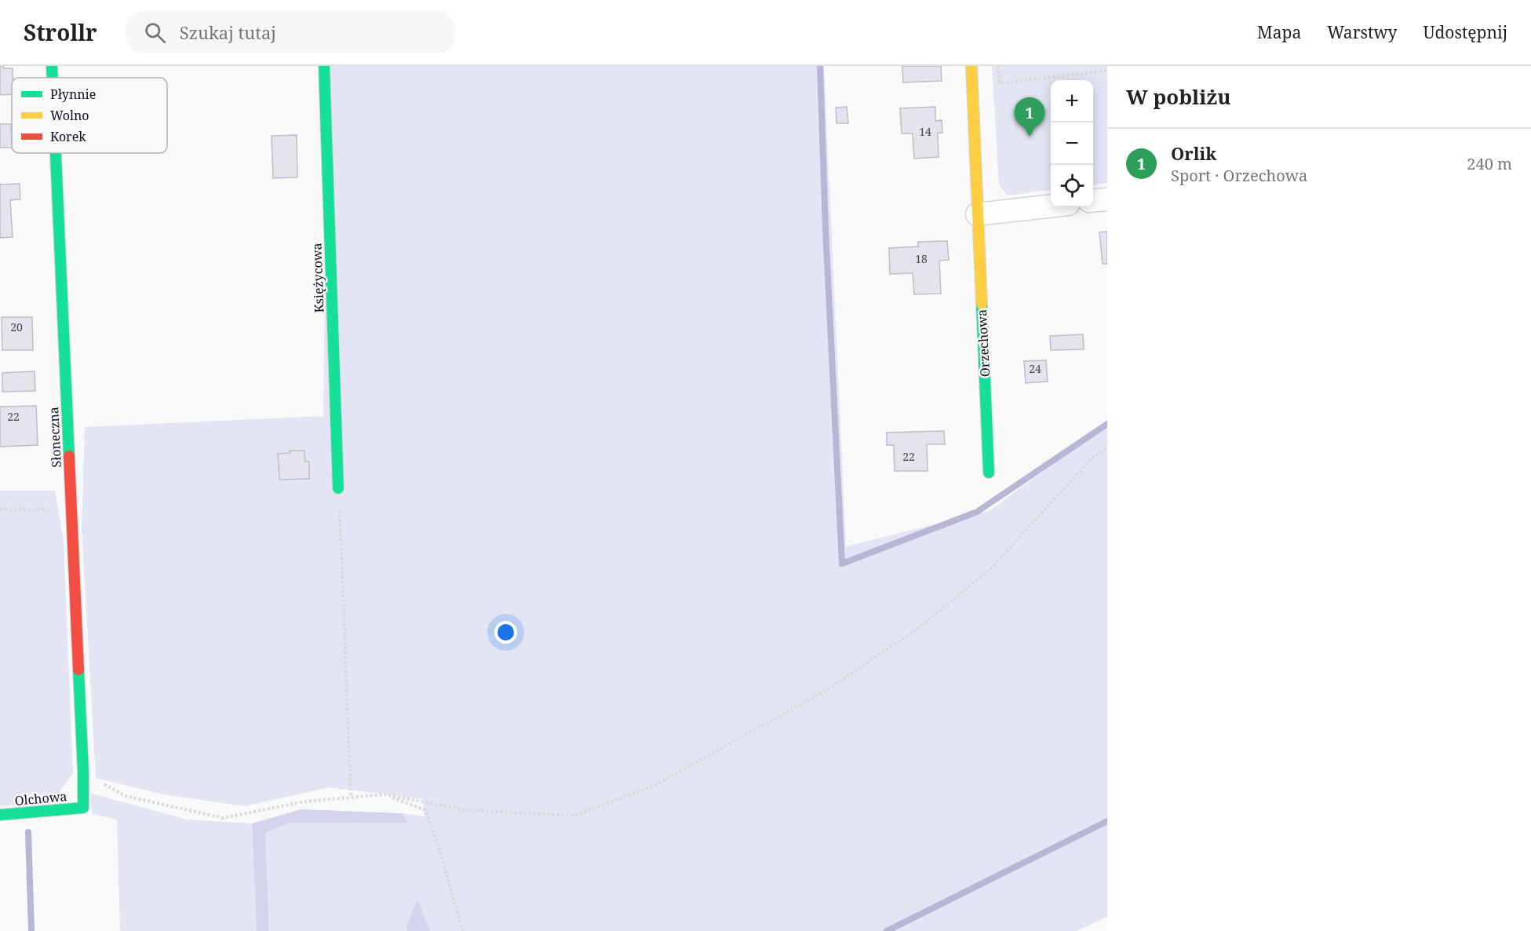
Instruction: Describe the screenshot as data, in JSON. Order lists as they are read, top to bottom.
{
  "streets": {
    "street": [
      "Księżycowa",
      "Orzechowa",
      "Słoneczna",
      "Olchowa"
    ]
  },
  "crossings": [
    ["Słoneczna", "Olchowa"]
  ],
  "house_numbers": [
    "14",
    "18",
    "20",
    "24",
    "22",
    "22"
  ],
  "legend": ["Płynnie", "Wolno", "Korek"],
  "page": {
    "header": "Strollr",
    "search": "Szukaj tutaj",
    "nav": ["Mapa", "Warstwy", "Udostępnij"],
    "heading": "W pobliżu",
    "map_buttons": ["+", "−"],
    "pins": "1",
    "list": [
      {
        "mark": "1",
        "name": "Orlik",
        "note": "Sport · Orzechowa",
        "value": "240 m"
      }
    ]
  }
}
